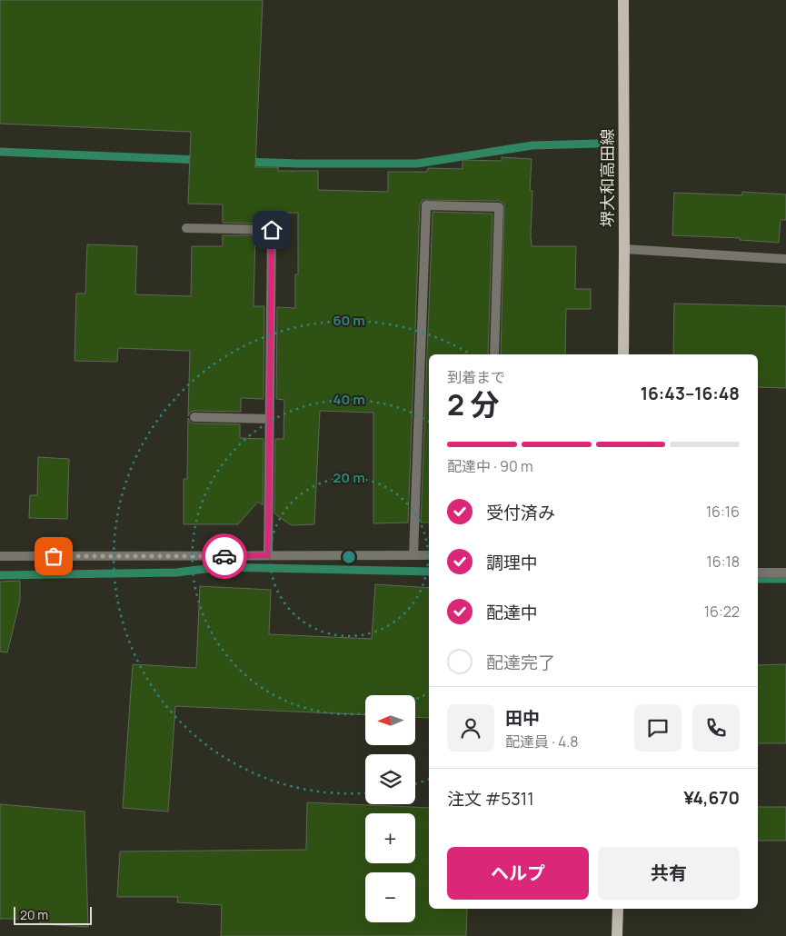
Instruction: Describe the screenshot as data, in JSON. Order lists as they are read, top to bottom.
{
  "streets": {
    "main road": ["堺大和高田線"]
  },
  "scale_bar": "20 m",
  "north": "left",
  "page": {
    "heading": ["2 分", "到着まで", "16:43–16:48"],
    "panel": [
      "田中",
      "配達員 · 4.8",
      "注文 #5311",
      "¥4,670"
    ],
    "bar": "配達中 · 90 m",
    "list": [
      ["受付済み", "16:16"],
      ["調理中", "16:18"],
      ["配達中", "16:22"],
      "配達完了"
    ],
    "map_buttons": ["+", "−"],
    "buttons": ["ヘルプ", "共有"],
    "scale": "20 m"
  },
  "rings": ["60 m", "40 m", "20 m"]
}
